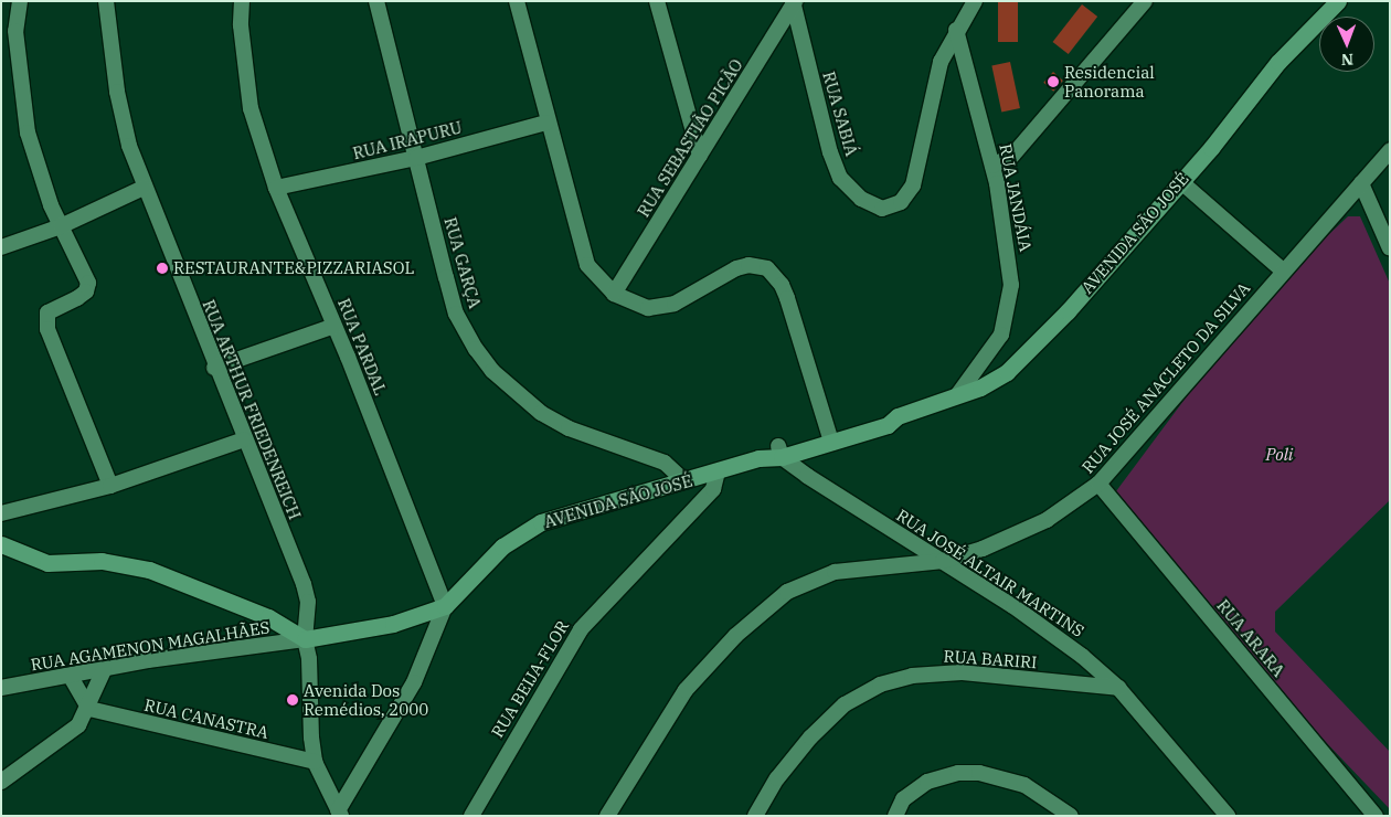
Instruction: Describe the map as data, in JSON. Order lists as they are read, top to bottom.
{
  "streets": {
    "main road": ["AVENIDA SÃO JOSÉ"],
    "street": [
      "RUA SABIÁ",
      "RUA SEBASTIÃO PICÃO",
      "RUA IRAPURU",
      "RUA JANDÁIA",
      "RUA GARÇA",
      "RUA PARDAL",
      "RUA JOSÉ ANACLETO DA SILVA",
      "RUA ARTHUR FRIEDENREICH",
      "RUA JOSÉ ALTAIR MARTINS",
      "RUA ARARA",
      "RUA AGAMENON MAGALHÃES",
      "RUA BARIRI",
      "RUA BEIJA-FLOR",
      "RUA CANASTRA"
    ]
  },
  "crossings": [
    ["RUA SABIÁ", "RUA SEBASTIÃO PICÃO"],
    ["RUA SABIÁ", "RUA JANDÁIA"],
    ["RUA IRAPURU", "RUA GARÇA"],
    ["RUA IRAPURU", "RUA PARDAL"],
    ["RUA JANDÁIA", "AVENIDA SÃO JOSÉ"],
    ["AVENIDA SÃO JOSÉ", "RUA GARÇA"],
    ["AVENIDA SÃO JOSÉ", "RUA PARDAL"],
    ["AVENIDA SÃO JOSÉ", "RUA ARTHUR FRIEDENREICH"],
    ["AVENIDA SÃO JOSÉ", "RUA JOSÉ ALTAIR MARTINS"],
    ["AVENIDA SÃO JOSÉ", "RUA AGAMENON MAGALHÃES"],
    ["AVENIDA SÃO JOSÉ", "RUA BEIJA-FLOR"],
    ["RUA JOSÉ ANACLETO DA SILVA", "RUA JOSÉ ALTAIR MARTINS"],
    ["RUA JOSÉ ANACLETO DA SILVA", "RUA ARARA"],
    ["RUA ARTHUR FRIEDENREICH", "RUA AGAMENON MAGALHÃES"],
    ["RUA ARTHUR FRIEDENREICH", "RUA CANASTRA"],
    ["RUA JOSÉ ALTAIR MARTINS", "RUA BARIRI"]
  ],
  "parks": ["Poli"],
  "places": ["Residencial Panorama", "RESTAURANTE&PIZZARIASOL", "Avenida Dos Remédios, 2000"],
  "north": "bottom"
}
